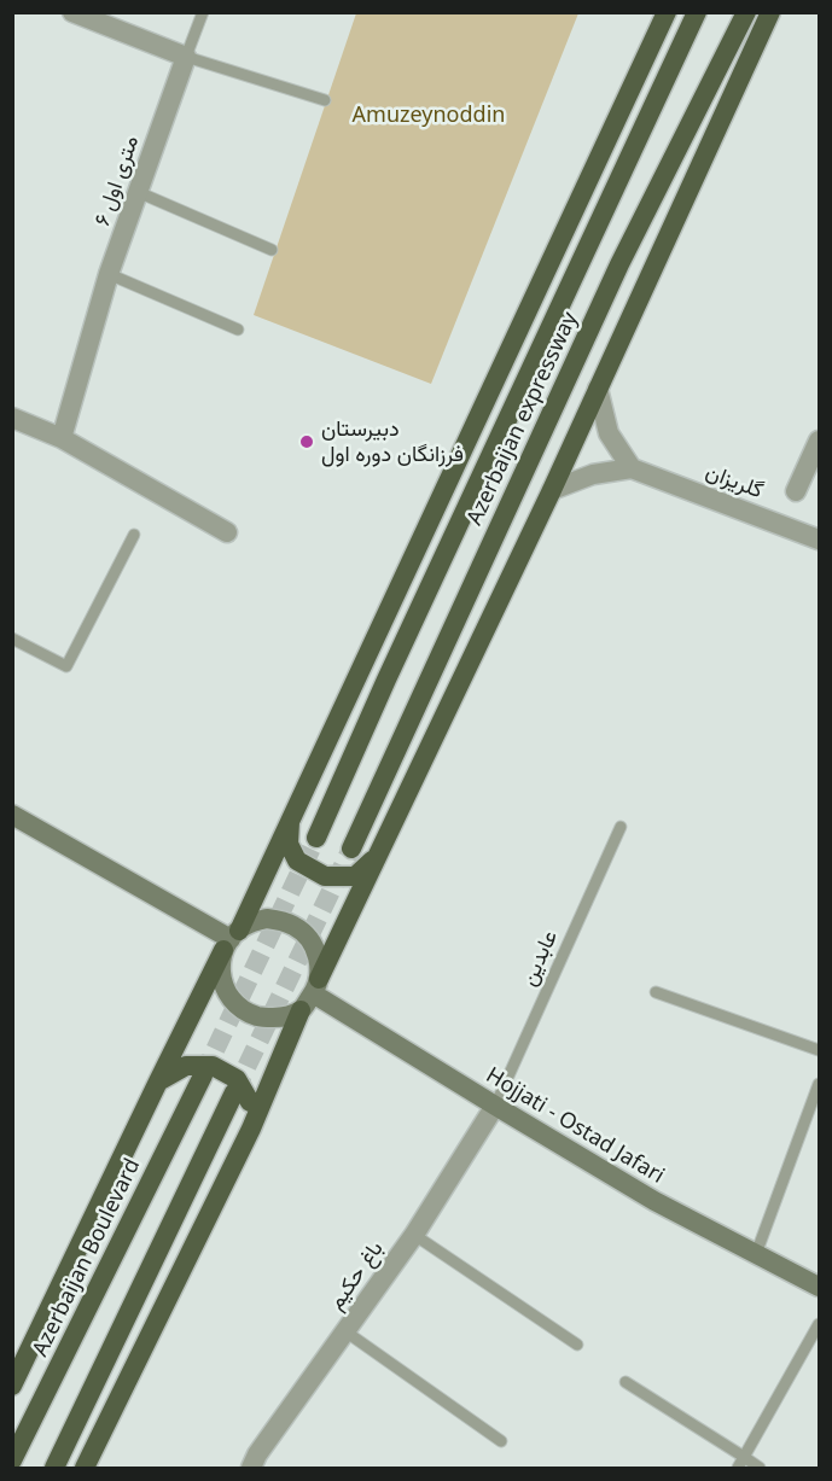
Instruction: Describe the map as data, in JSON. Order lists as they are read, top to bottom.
{
  "streets": {
    "highway": ["Azerbaijan expressway", "Azerbaijan Boulevard"],
    "main road": ["Hojjati - Ostad Jafari"],
    "street": ["۶ متری اول", "گلریزان", "باغ حکیم"],
    "lane": ["عابدین"]
  },
  "crossings": [
    ["عابدین", "Hojjati - Ostad Jafari"],
    ["عابدین", "باغ حکیم"],
    ["Hojjati - Ostad Jafari", "باغ حکیم"]
  ],
  "parks": ["Amuzeynoddin"],
  "places": ["دبیرستان فرزانگان دوره اول"]
}
